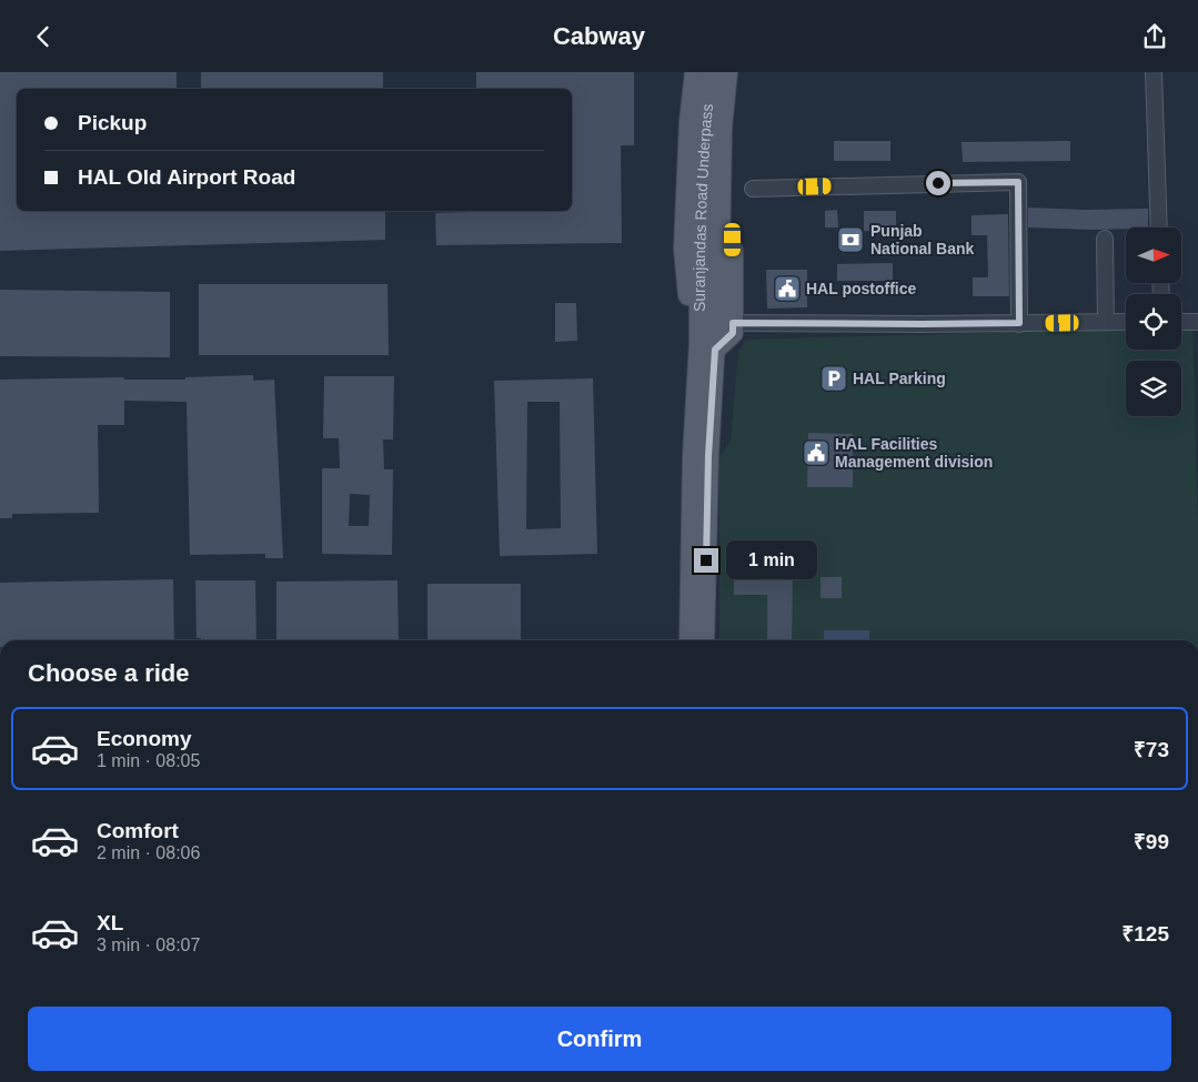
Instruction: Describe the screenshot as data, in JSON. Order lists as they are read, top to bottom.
{
  "streets": {
    "main road": ["Suranjandas Road Underpass"]
  },
  "places": {
    "bank": ["Punjab National Bank"],
    "public building": ["HAL postoffice", "HAL Facilities Management division"],
    "parking": ["HAL Parking"]
  },
  "north": "right",
  "page": {
    "header": "Cabway",
    "banner": ["Pickup", "HAL Old Airport Road"],
    "bubble": "1 min",
    "heading": "Choose a ride",
    "list": [
      {
        "name": "Economy",
        "note": "1 min · 08:05",
        "value": "₹73"
      },
      {
        "name": "Comfort",
        "note": "2 min · 08:06",
        "value": "₹99"
      },
      {
        "name": "XL",
        "note": "3 min · 08:07",
        "value": "₹125"
      }
    ],
    "buttons": "Confirm"
  }
}
